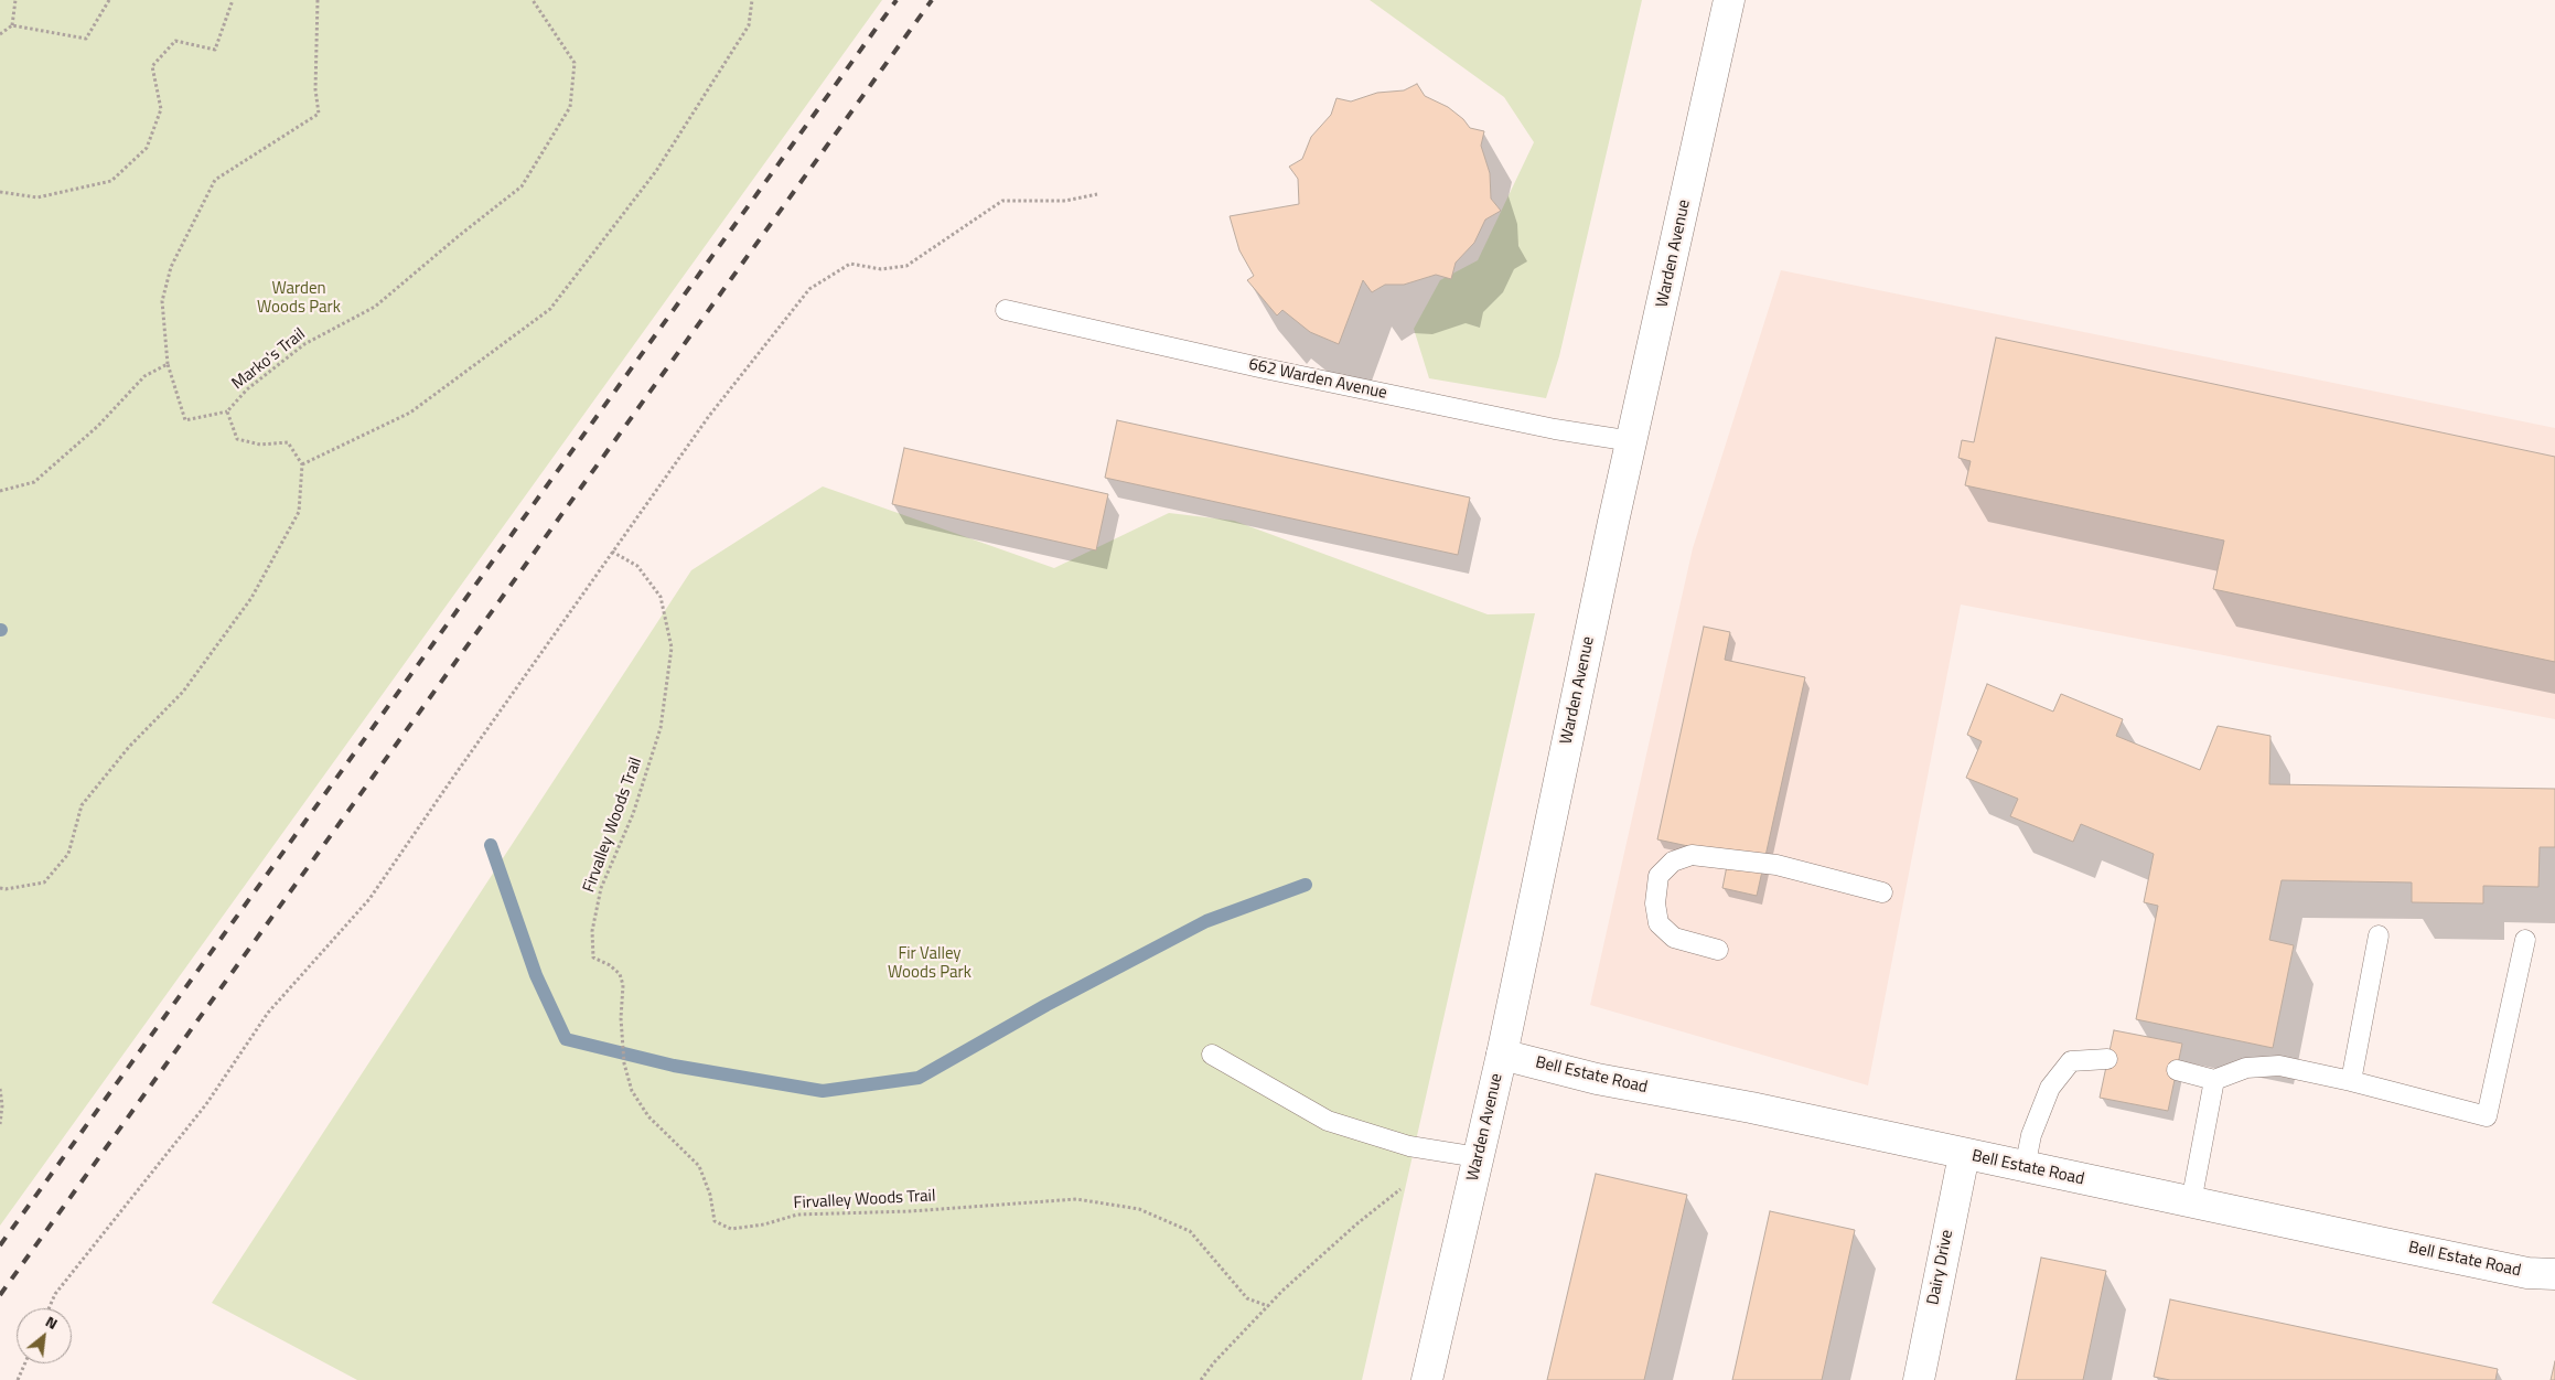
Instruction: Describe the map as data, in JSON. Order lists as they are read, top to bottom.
{
  "streets": {
    "main road": ["Warden Avenue", "Bell Estate Road", "Dairy Drive"],
    "lane": ["662 Warden Avenue"],
    "path": ["Marko's Trail", "Firvalley Woods Trail"]
  },
  "crossings": [
    ["Warden Avenue", "662 Warden Avenue"],
    ["Warden Avenue", "Bell Estate Road"],
    ["Bell Estate Road", "Dairy Drive"]
  ],
  "parks": ["Warden Woods Park", "Fir Valley Woods Park"],
  "north": "top right"
}
